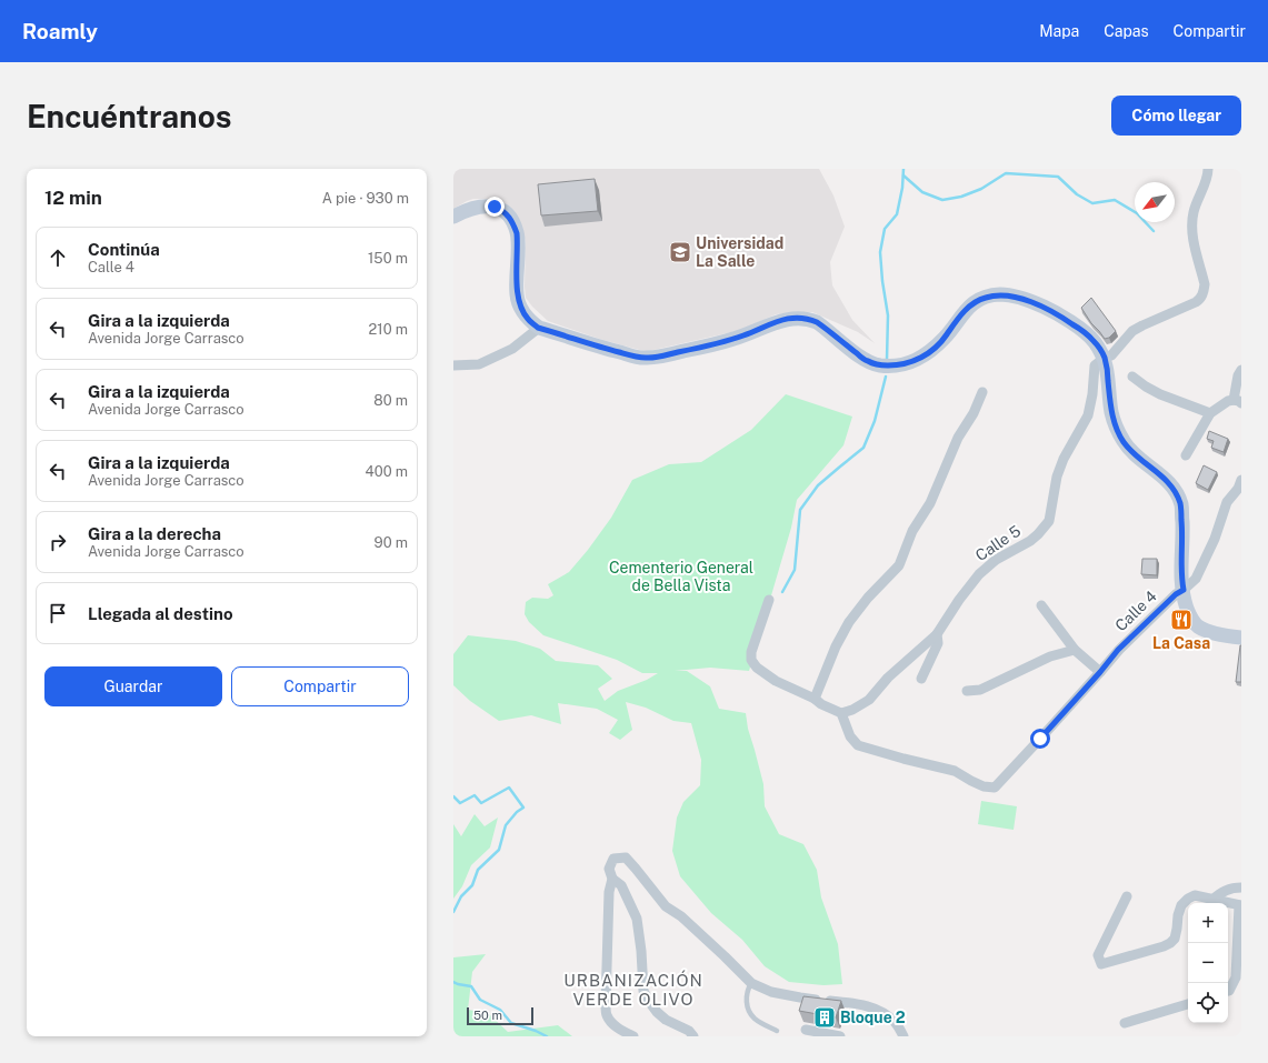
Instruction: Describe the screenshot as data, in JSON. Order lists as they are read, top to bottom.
{
  "streets": {
    "street": ["Calle 5", "Calle 4"]
  },
  "crossings": [
    ["Calle 5", "Calle 4"]
  ],
  "districts": ["URBANIZACIÓN VERDE OLIVO"],
  "parks": ["Cementerio General de Bella Vista"],
  "places": {
    "school or university": ["Universidad La Salle"],
    "restaurant": ["La Casa"],
    "building": ["Bloque 2"]
  },
  "scale_bar": "50 m",
  "north": "bottom left",
  "page": {
    "header": "Roamly",
    "nav": ["Mapa", "Capas", "Compartir"],
    "buttons": [
      "Cómo llegar",
      ["Guardar", "Compartir"]
    ],
    "title": "Encuéntranos",
    "heading": ["12 min", "A pie · 930 m"],
    "list": [
      ["Continúa", "Calle 4", "150 m"],
      ["Gira a la izquierda", "Avenida Jorge Carrasco", "210 m"],
      ["Gira a la izquierda", "Avenida Jorge Carrasco", "80 m"],
      ["Gira a la izquierda", "Avenida Jorge Carrasco", "400 m"],
      ["Gira a la derecha", "Avenida Jorge Carrasco", "90 m"],
      "Llegada al destino"
    ],
    "map_buttons": ["+", "−"],
    "scale": "50 m"
  }
}
